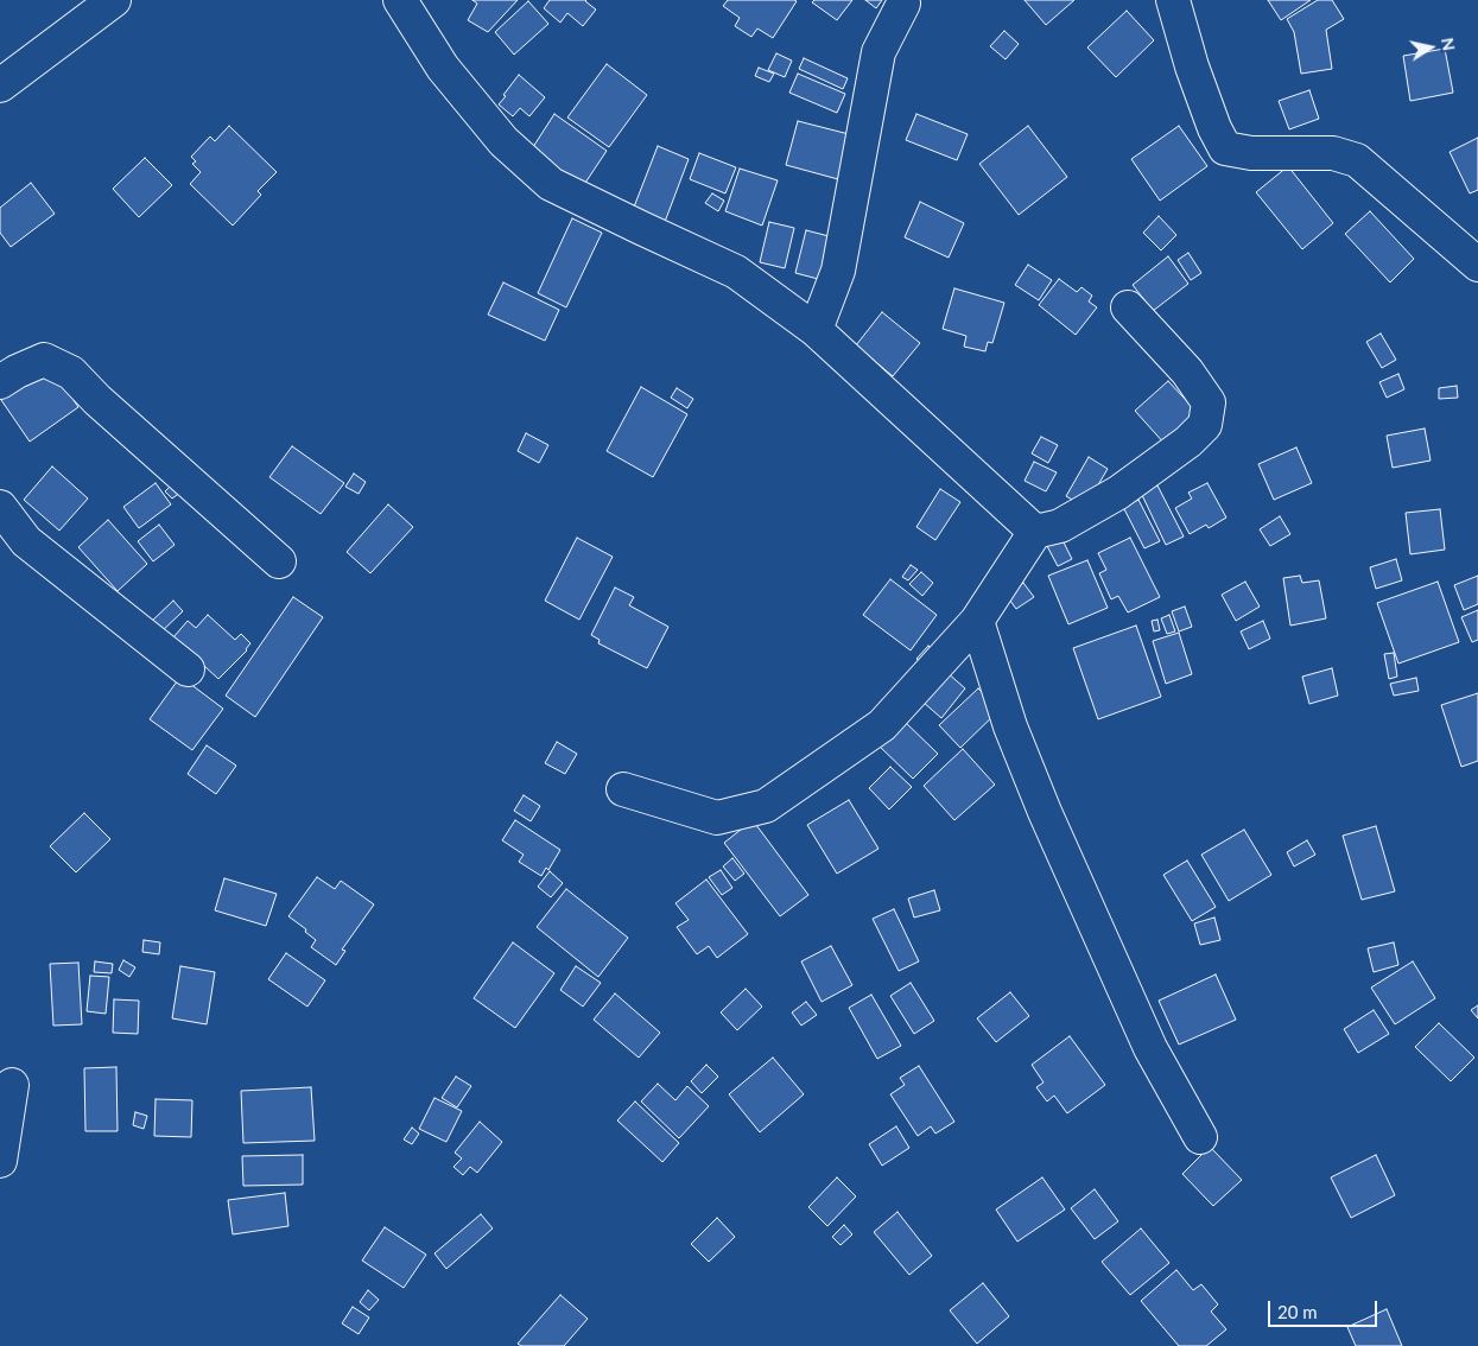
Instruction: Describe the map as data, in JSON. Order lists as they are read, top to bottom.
{
  "scale_bar": "20 m",
  "north": "right"
}
